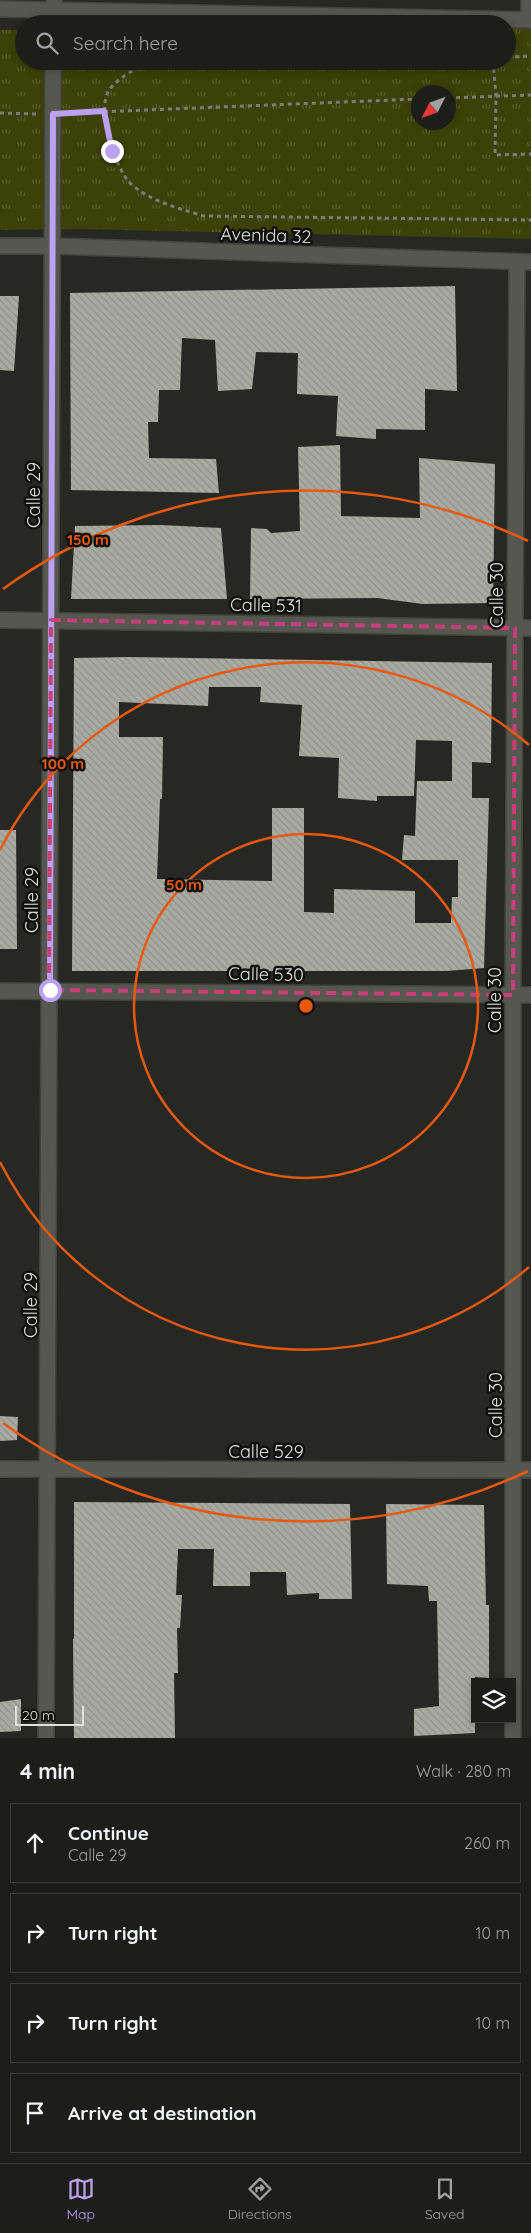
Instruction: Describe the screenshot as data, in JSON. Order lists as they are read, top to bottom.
{
  "streets": {
    "street": [
      "Avenida 32",
      "Calle 29",
      "Calle 30",
      "Calle 531",
      "Calle 530",
      "Calle 529"
    ]
  },
  "crossings": [
    ["Avenida 32", "Calle 29"],
    ["Avenida 32", "Calle 30"],
    ["Calle 29", "Calle 531"],
    ["Calle 29", "Calle 530"],
    ["Calle 29", "Calle 529"],
    ["Calle 30", "Calle 531"],
    ["Calle 30", "Calle 530"],
    ["Calle 30", "Calle 529"]
  ],
  "scale_bar": "20 m",
  "north": "bottom left",
  "page": {
    "search": "Search here",
    "scale": "20 m",
    "heading": ["4 min", "Walk · 280 m"],
    "list": [
      ["Continue", "Calle 29", "260 m"],
      ["Turn right", "10 m"],
      ["Turn right", "10 m"],
      "Arrive at destination"
    ],
    "nav": ["Map", "Directions", "Saved"]
  },
  "rings": ["150 m", "100 m", "50 m"]
}
